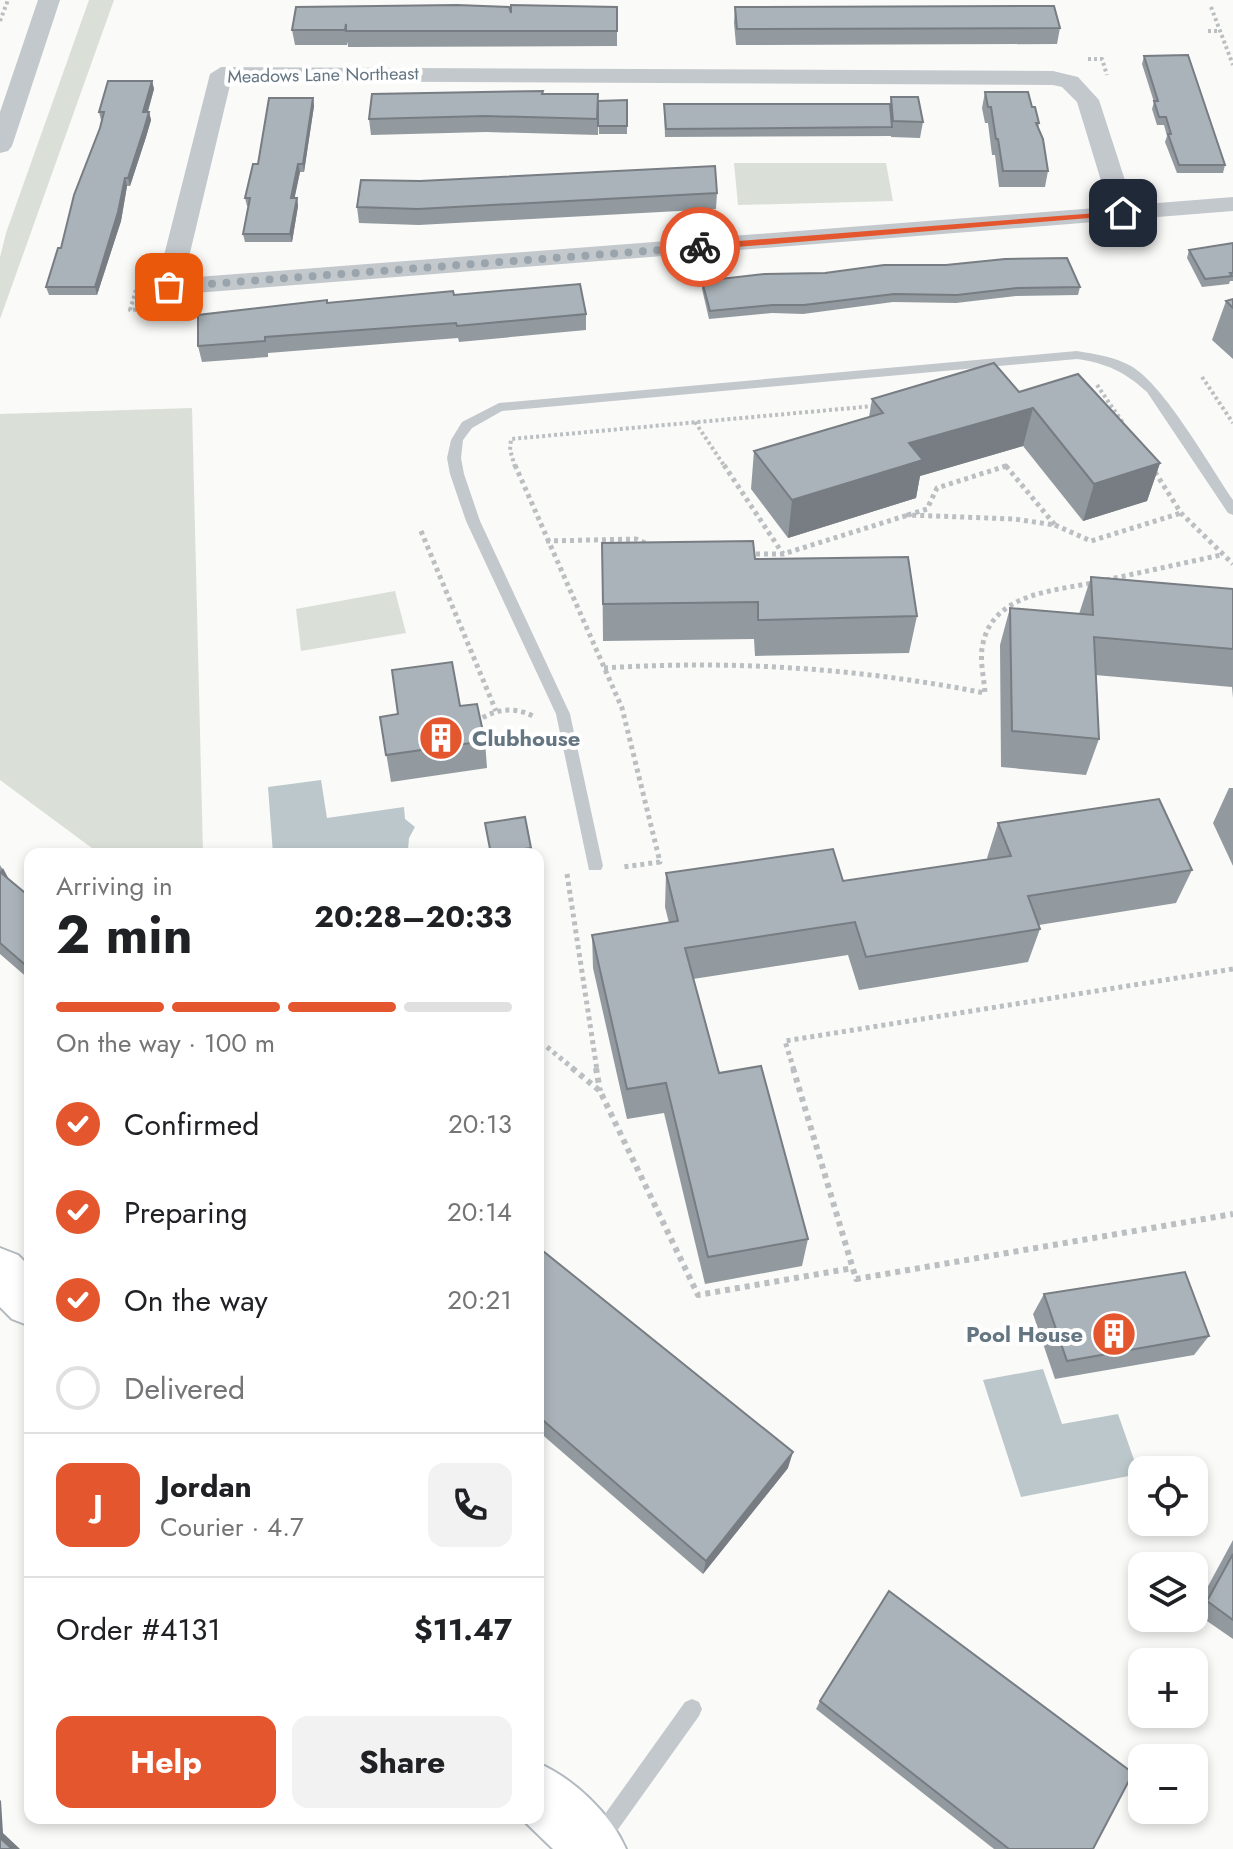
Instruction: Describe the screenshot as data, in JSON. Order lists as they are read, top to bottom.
{
  "streets": {
    "street": ["Meadows Lane Northeast"]
  },
  "places": {
    "building": ["Clubhouse", "Pool House"]
  },
  "page": {
    "heading": ["2 min", "Arriving in", "20:28–20:33"],
    "panel": [
      "Jordan",
      "Courier · 4.7",
      "Order #4131",
      "$11.47"
    ],
    "bar": "On the way · 100 m",
    "list": [
      ["Confirmed", "20:13"],
      ["Preparing", "20:14"],
      ["On the way", "20:21"],
      "Delivered"
    ],
    "map_buttons": ["+", "−"],
    "round": "J",
    "buttons": ["Help", "Share"]
  }
}
